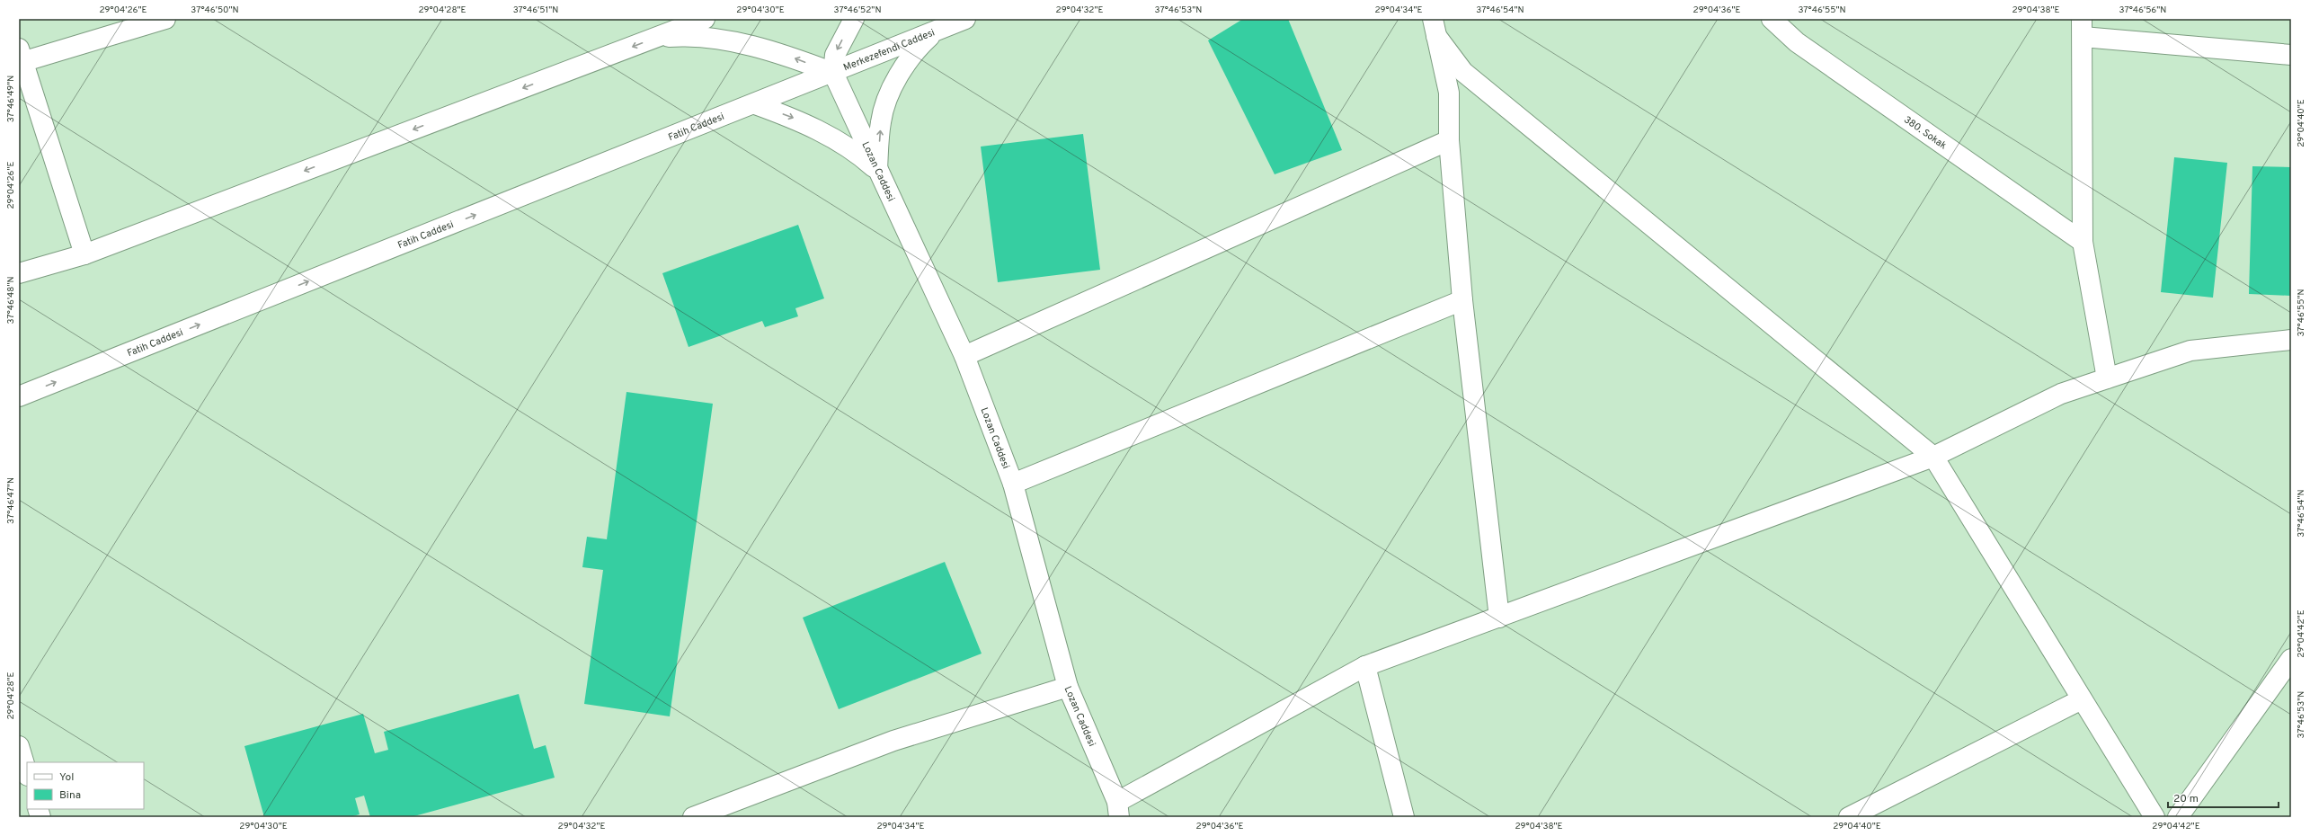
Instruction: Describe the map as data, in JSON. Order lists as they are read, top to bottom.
{
  "streets": {
    "street": [
      "Merkezefendi Caddesi",
      "Fatih Caddesi",
      "380. Sokak",
      "Lozan Caddesi"
    ]
  },
  "crossings": [
    ["Merkezefendi Caddesi", "Fatih Caddesi"],
    ["Merkezefendi Caddesi", "Lozan Caddesi"],
    ["Fatih Caddesi", "Lozan Caddesi"]
  ],
  "legend": ["Yol", "Bina"],
  "scale_bar": "20 m",
  "coordinates": [
    "29°04'26\"E",
    "37°46'50\"N",
    "29°04'28\"E",
    "37°46'51\"N",
    "29°04'30\"E",
    "37°46'52\"N",
    "29°04'32\"E",
    "37°46'53\"N",
    "29°04'34\"E",
    "37°46'54\"N",
    "29°04'36\"E",
    "37°46'55\"N",
    "29°04'38\"E",
    "37°46'56\"N",
    "37°46'49\"N",
    "29°04'40\"E",
    "37°46'48\"N",
    "37°46'47\"N",
    "29°04'42\"E"
  ]
}
